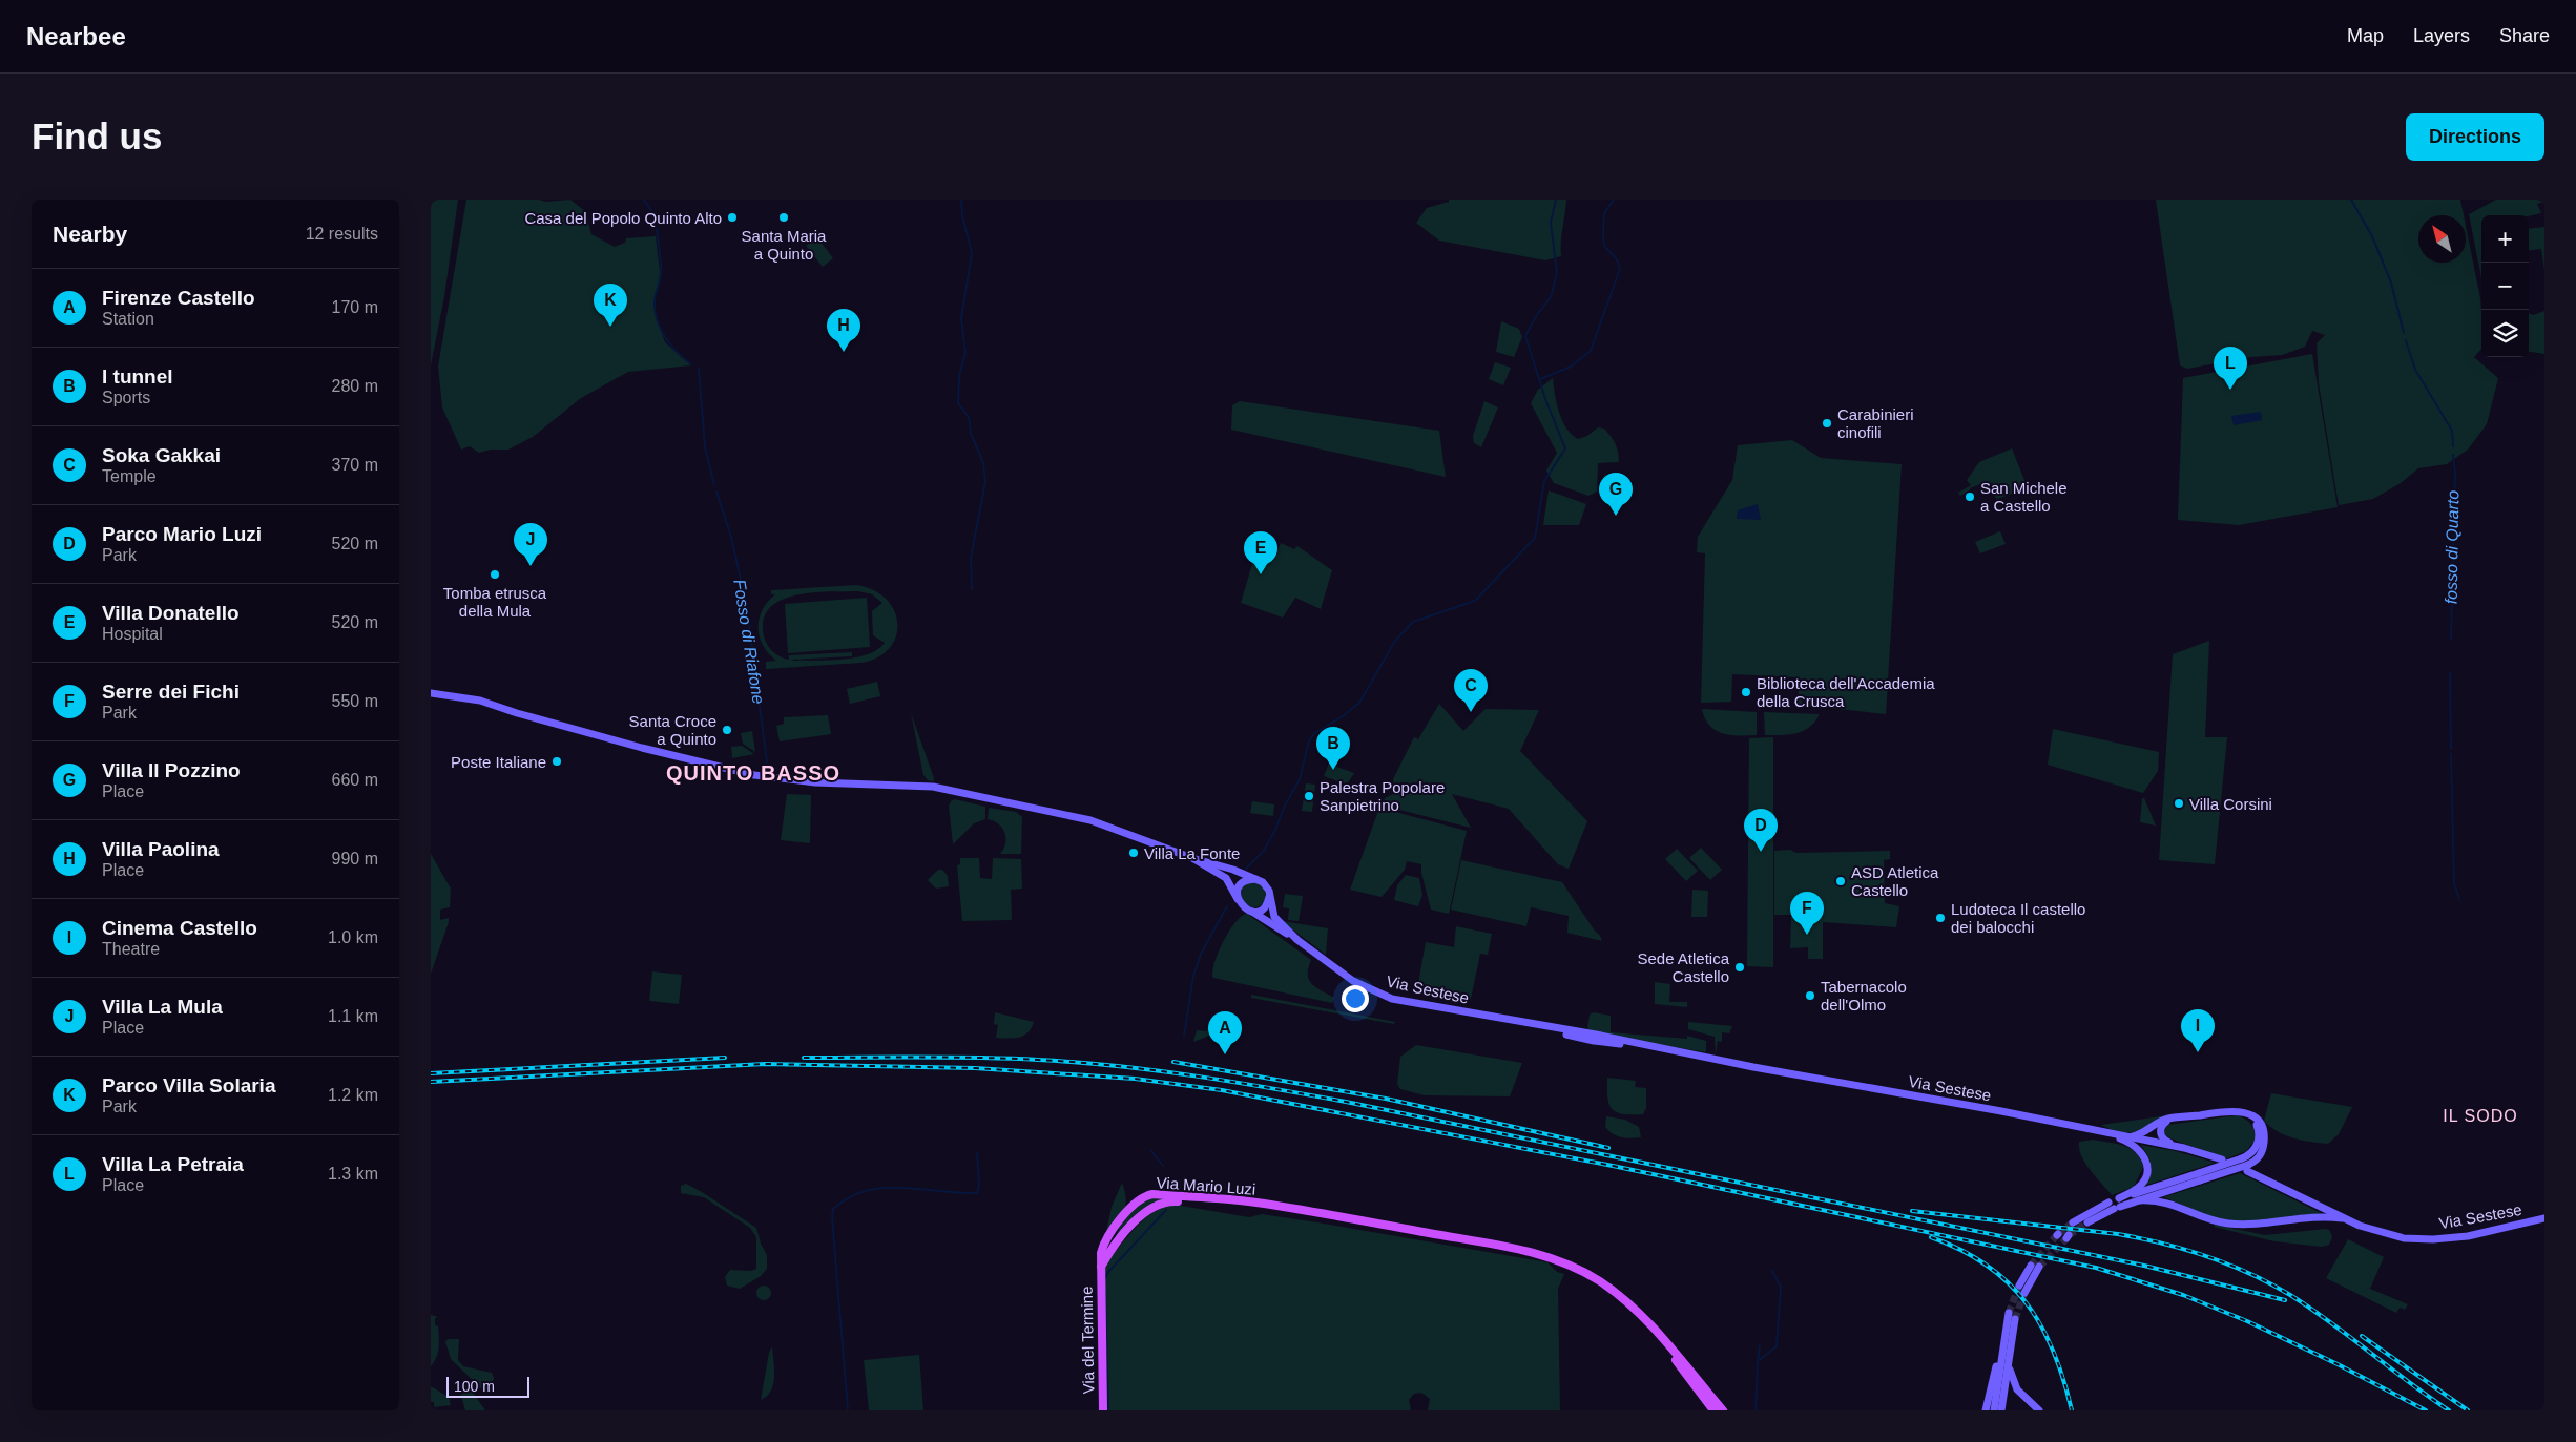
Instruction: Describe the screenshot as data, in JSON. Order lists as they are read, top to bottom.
{
  "streets": {
    "main road": ["Via Sestese", "Via Mario Luzi", "Via del Termine"]
  },
  "crossings": [
    ["Via Mario Luzi", "Via del Termine"]
  ],
  "districts": ["QUINTO BASSO", "IL SODO"],
  "water": ["fosso di Quarto", "Fosso di Riafone"],
  "places": [
    "Casa del Popolo Quinto Alto",
    "Santa Maria a Quinto",
    "Carabinieri cinofili",
    "San Michele a Castello",
    "Tomba etrusca della Mula",
    "Biblioteca dell'Accademia della Crusca",
    "Santa Croce a Quinto",
    "Poste Italiane",
    "Palestra Popolare Sanpietrino",
    "Villa Corsini",
    "Villa La Fonte",
    "ASD Atletica Castello",
    "Ludoteca Il castello dei balocchi",
    "Sede Atletica Castello",
    "Tabernacolo dell'Olmo"
  ],
  "scale_bar": "100 m",
  "north": "top left",
  "page": {
    "header": "Nearbee",
    "nav": ["Map", "Layers", "Share"],
    "buttons": "Directions",
    "title": "Find us",
    "heading": ["Nearby", "12 results"],
    "map_buttons": ["+", "−"],
    "list": [
      {
        "mark": "A",
        "name": "Firenze Castello",
        "note": "Station",
        "value": "170 m"
      },
      {
        "mark": "B",
        "name": "I tunnel",
        "note": "Sports",
        "value": "280 m"
      },
      {
        "mark": "C",
        "name": "Soka Gakkai",
        "note": "Temple",
        "value": "370 m"
      },
      {
        "mark": "D",
        "name": "Parco Mario Luzi",
        "note": "Park",
        "value": "520 m"
      },
      {
        "mark": "E",
        "name": "Villa Donatello",
        "note": "Hospital",
        "value": "520 m"
      },
      {
        "mark": "F",
        "name": "Serre dei Fichi",
        "note": "Park",
        "value": "550 m"
      },
      {
        "mark": "G",
        "name": "Villa Il Pozzino",
        "note": "Place",
        "value": "660 m"
      },
      {
        "mark": "H",
        "name": "Villa Paolina",
        "note": "Place",
        "value": "990 m"
      },
      {
        "mark": "I",
        "name": "Cinema Castello",
        "note": "Theatre",
        "value": "1.0 km"
      },
      {
        "mark": "J",
        "name": "Villa La Mula",
        "note": "Place",
        "value": "1.1 km"
      },
      {
        "mark": "K",
        "name": "Parco Villa Solaria",
        "note": "Park",
        "value": "1.2 km"
      },
      {
        "mark": "L",
        "name": "Villa La Petraia",
        "note": "Place",
        "value": "1.3 km"
      }
    ],
    "pins": [
      "K",
      "H",
      "L",
      "G",
      "J",
      "E",
      "C",
      "B",
      "D",
      "F",
      "I",
      "A"
    ],
    "scale": "100 m"
  }
}
